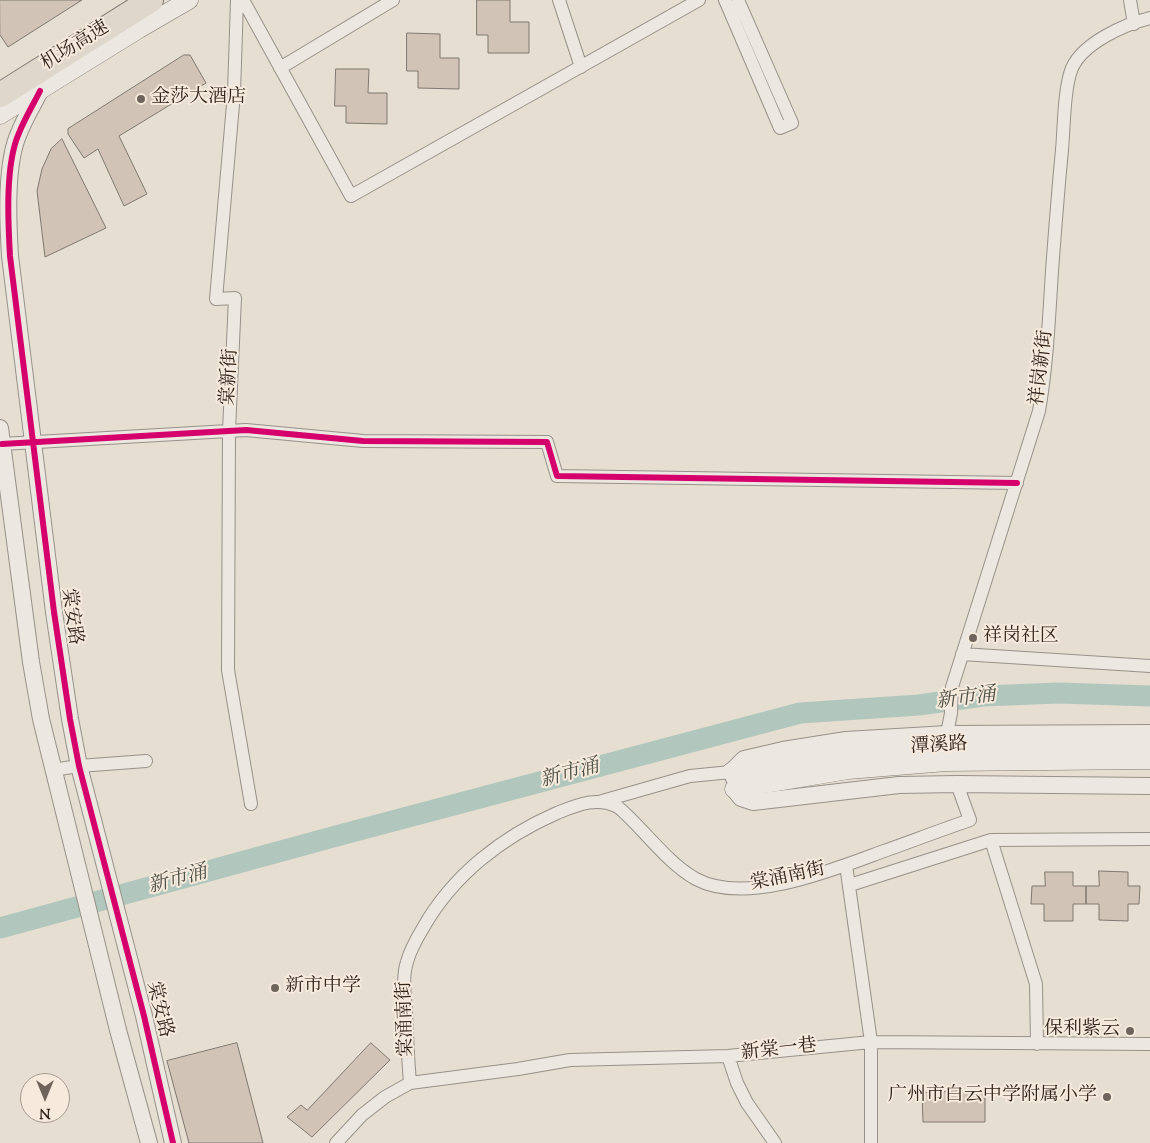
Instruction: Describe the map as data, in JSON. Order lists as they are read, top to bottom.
{
  "streets": {
    "highway": ["机场高速"],
    "main road": ["潭溪路"],
    "street": [
      "祥岗新街",
      "棠新街",
      "棠安路",
      "棠涌南街",
      "新棠一巷"
    ]
  },
  "crossings": [
    ["棠涌南街", "新棠一巷"]
  ],
  "water": ["新市涌"],
  "places": [
    "金莎大酒店",
    "祥岗社区",
    "新市中学",
    "保利紫云",
    "广州市白云中学附属小学"
  ],
  "north": "bottom"
}
